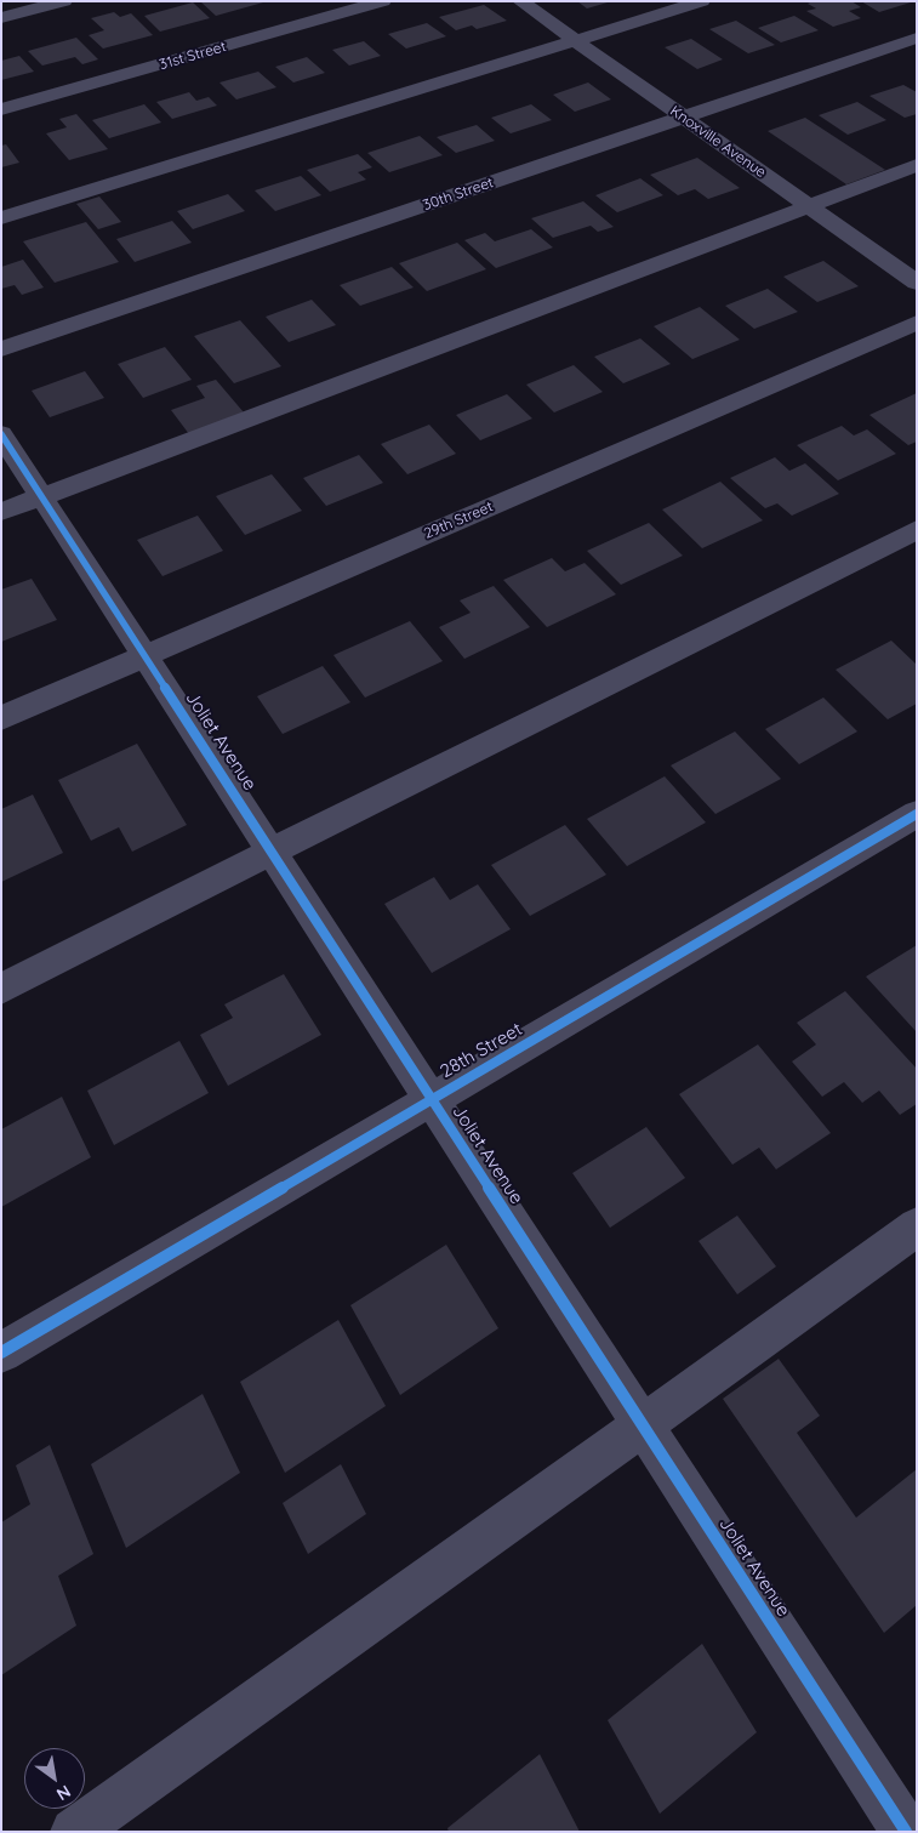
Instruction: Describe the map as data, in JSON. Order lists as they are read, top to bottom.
{
  "streets": {
    "street": [
      "31st Street",
      "Knoxville Avenue",
      "30th Street",
      "29th Street",
      "Joliet Avenue",
      "28th Street"
    ]
  },
  "crossings": [
    ["Knoxville Avenue", "30th Street"],
    ["29th Street", "Joliet Avenue"],
    ["Joliet Avenue", "28th Street"]
  ],
  "north": "bottom right"
}
